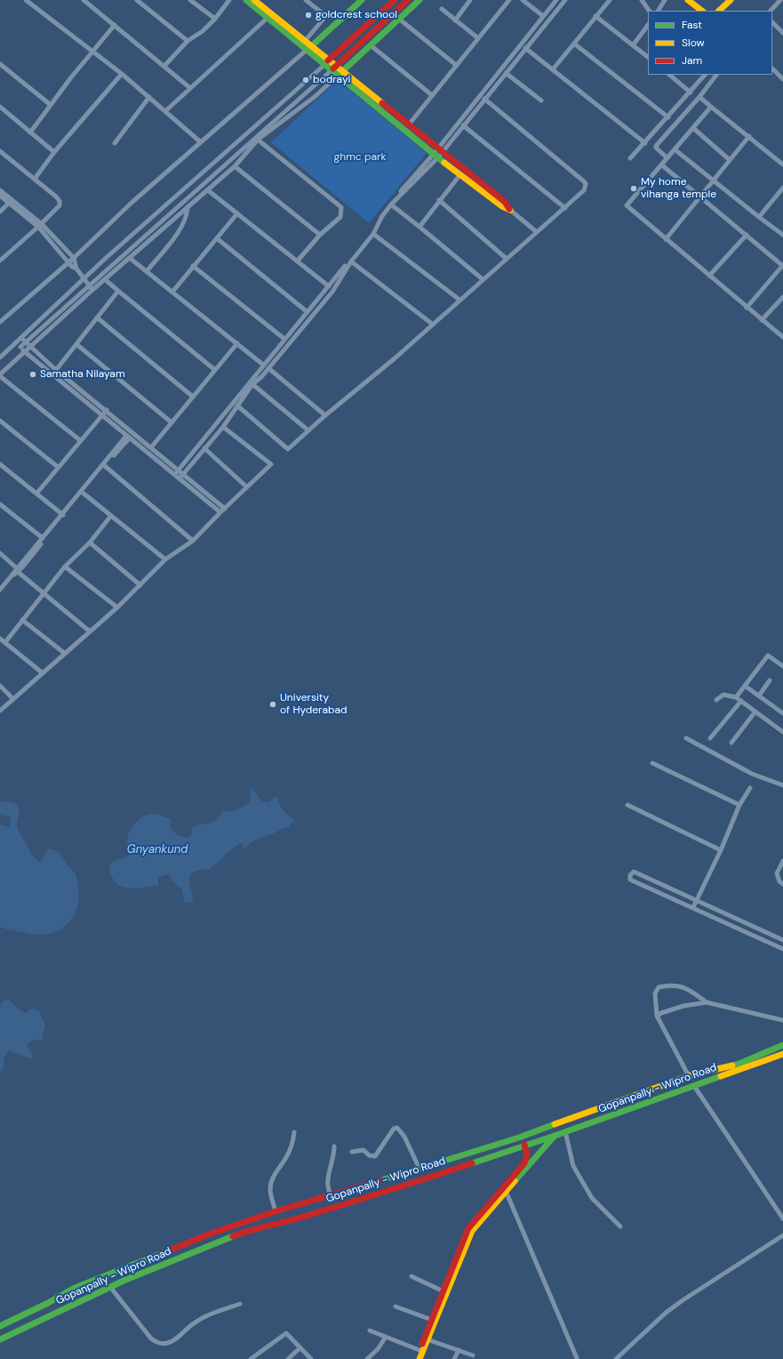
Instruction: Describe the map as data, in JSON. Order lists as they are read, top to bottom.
{
  "streets": {
    "main road": ["Gopanpally - Wipro Road"]
  },
  "water": ["Gnyankund"],
  "parks": ["ghmc park"],
  "places": [
    "goldcrest school",
    "bodrayi",
    "My home vihanga temple",
    "Samatha Nilayam",
    "University of Hyderabad"
  ],
  "legend": ["Fast", "Slow", "Jam"]
}
